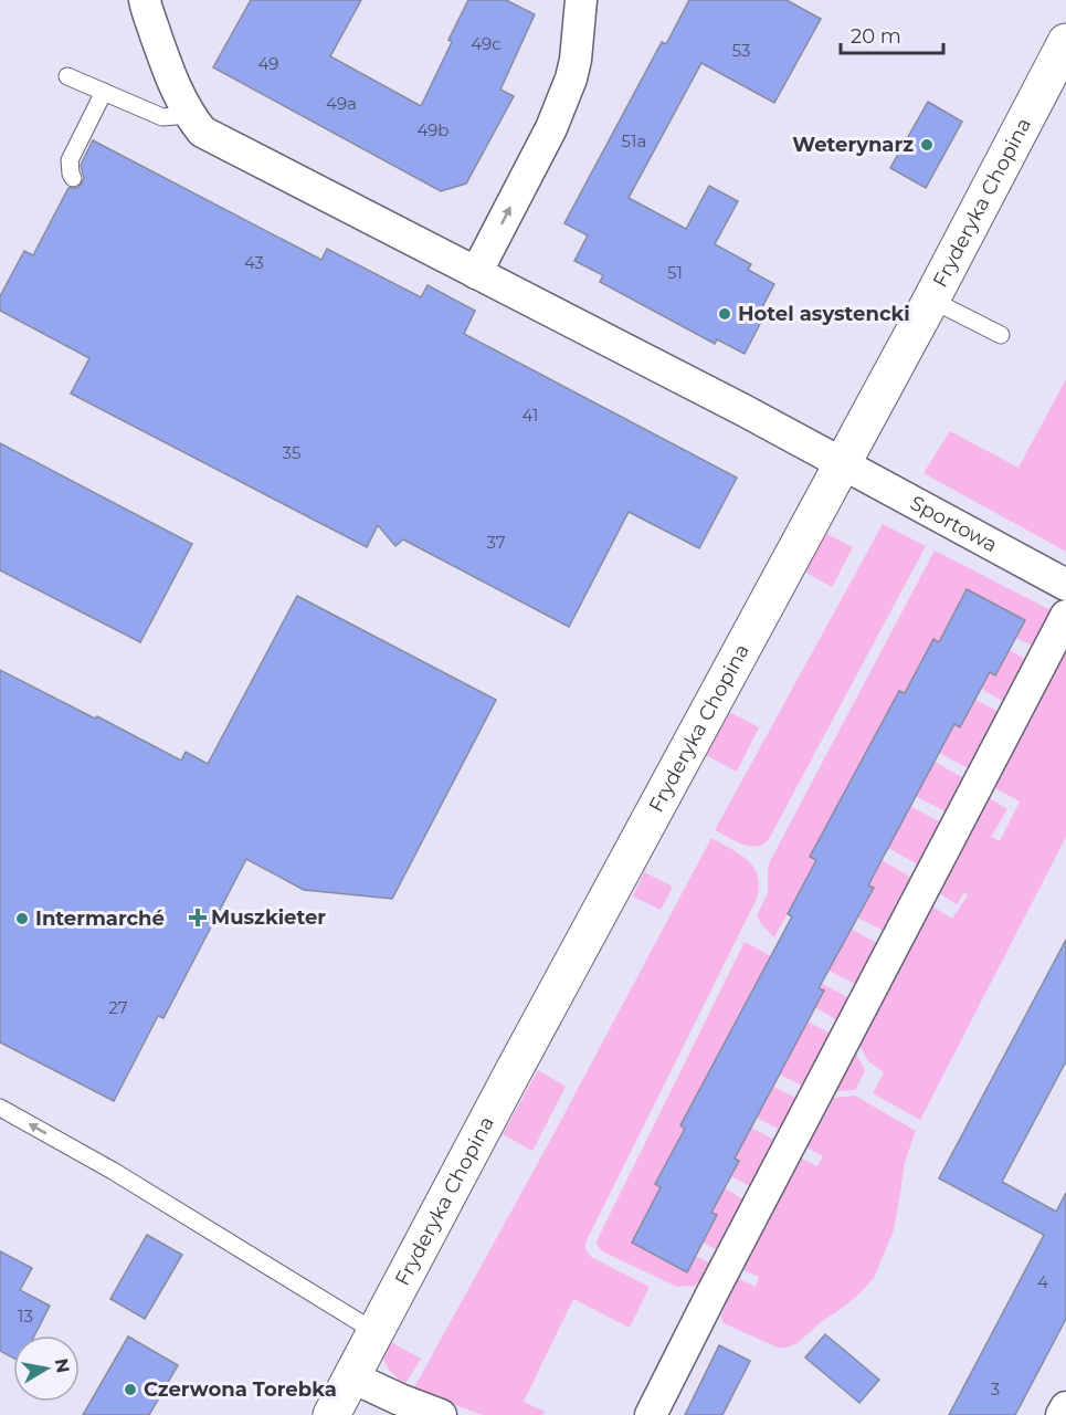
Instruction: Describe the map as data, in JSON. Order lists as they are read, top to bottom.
{
  "streets": {
    "street": ["Fryderyka Chopina", "Sportowa"]
  },
  "crossings": [
    ["Fryderyka Chopina", "Sportowa"]
  ],
  "places": {
    "other": [
      "Weterynarz",
      "Hotel asystencki",
      "Intermarché",
      "Czerwona Torebka"
    ],
    "health": ["Muszkieter"]
  },
  "house_numbers": [
    "49c",
    "53",
    "49",
    "49a",
    "49b",
    "51a",
    "43",
    "51",
    "41",
    "35",
    "37",
    "27",
    "4",
    "13",
    "3"
  ],
  "scale_bar": "20 m",
  "north": "right"
}
